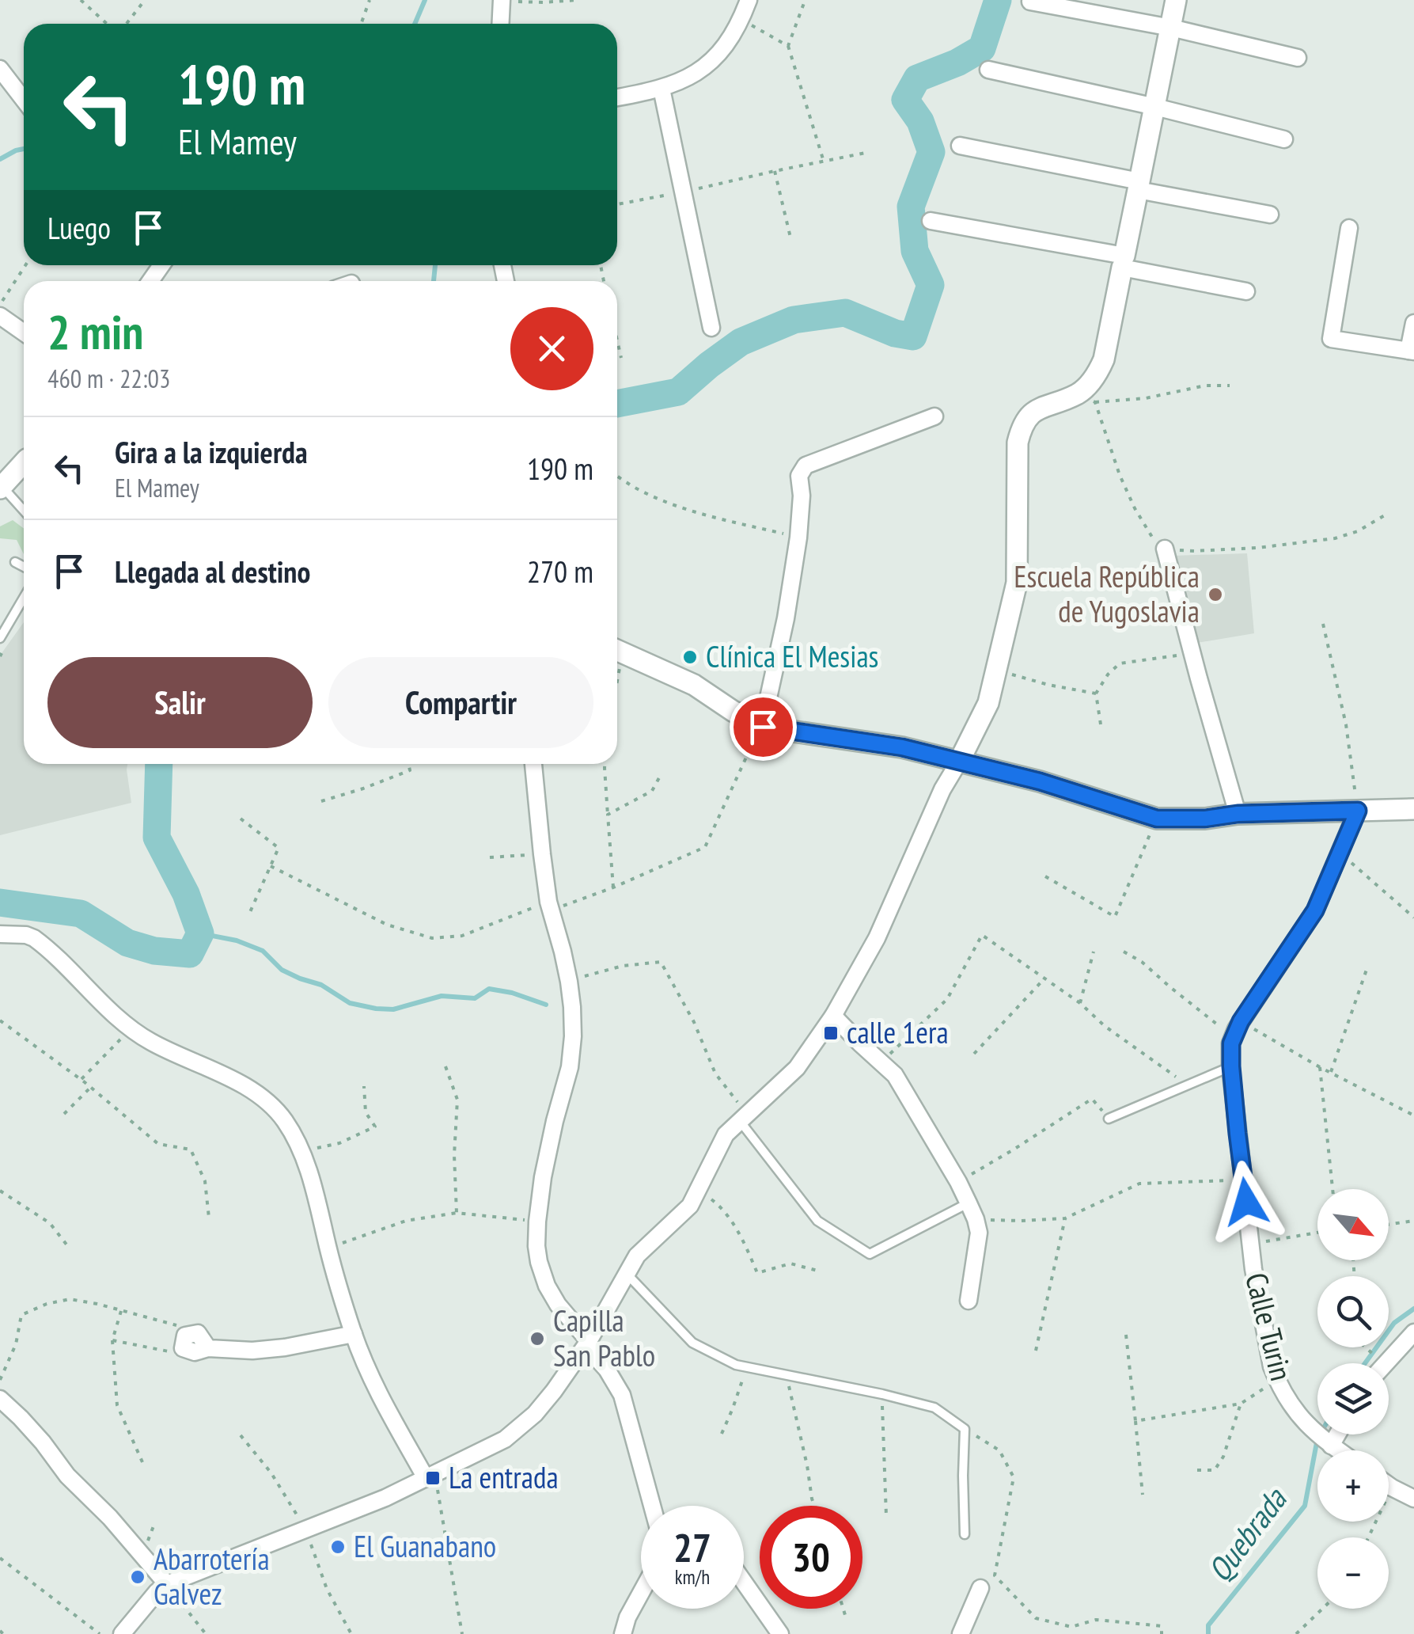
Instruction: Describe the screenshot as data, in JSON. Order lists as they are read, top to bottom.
{
  "streets": {
    "street": ["Calle Turin"]
  },
  "water": ["Quebrada"],
  "places": {
    "other": [
      "Escuela República de Yugoslavia",
      "Clínica El Mesias",
      "Capilla San Pablo",
      "El Guanabano",
      "Abarrotería Galvez"
    ],
    "transit": ["calle 1era", "La entrada"]
  },
  "north": "bottom right",
  "page": {
    "turn": ["190 m", "El Mamey"],
    "then": "Luego",
    "heading": ["2 min", "460 m · 22:03"],
    "list": [
      {
        "name": "Gira a la izquierda",
        "note": "El Mamey",
        "value": "190 m"
      },
      {
        "name": "Llegada al destino",
        "value": "270 m"
      }
    ],
    "buttons": ["Salir", "Compartir"],
    "map_buttons": ["+", "−"],
    "speed": "27 km/h",
    "limit": "30"
  }
}
